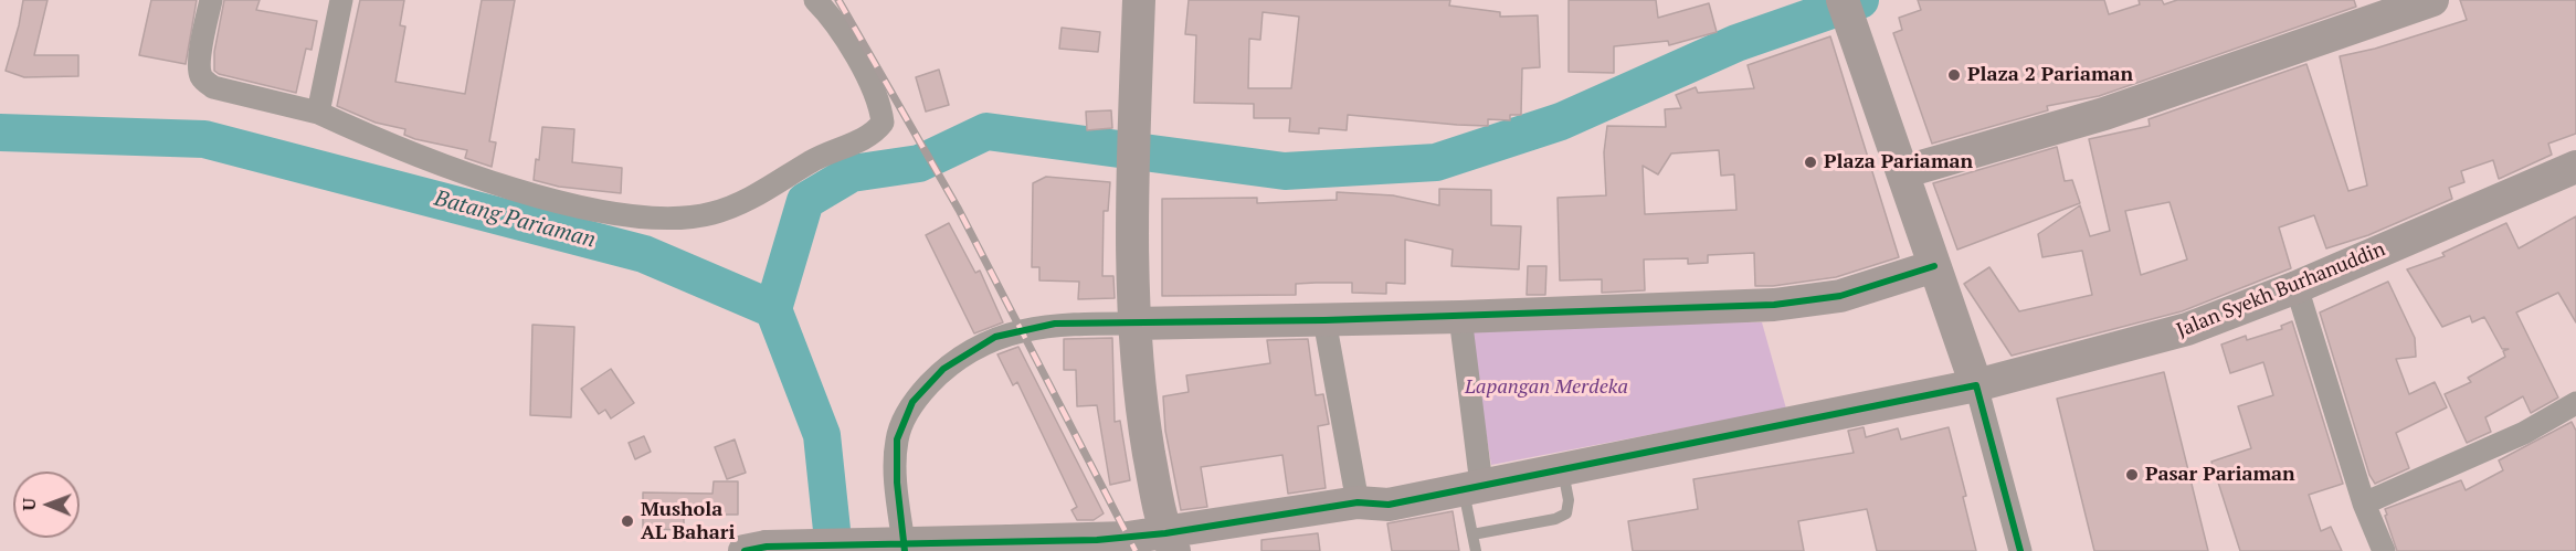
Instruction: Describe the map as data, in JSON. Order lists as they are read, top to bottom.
{
  "streets": {
    "street": ["Jalan Syekh Burhanuddin"]
  },
  "water": ["Batang Pariaman"],
  "parks": ["Lapangan Merdeka"],
  "places": [
    "Plaza 2 Pariaman",
    "Plaza Pariaman",
    "Pasar Pariaman",
    "Mushola AL Bahari"
  ],
  "north": "left"
}
